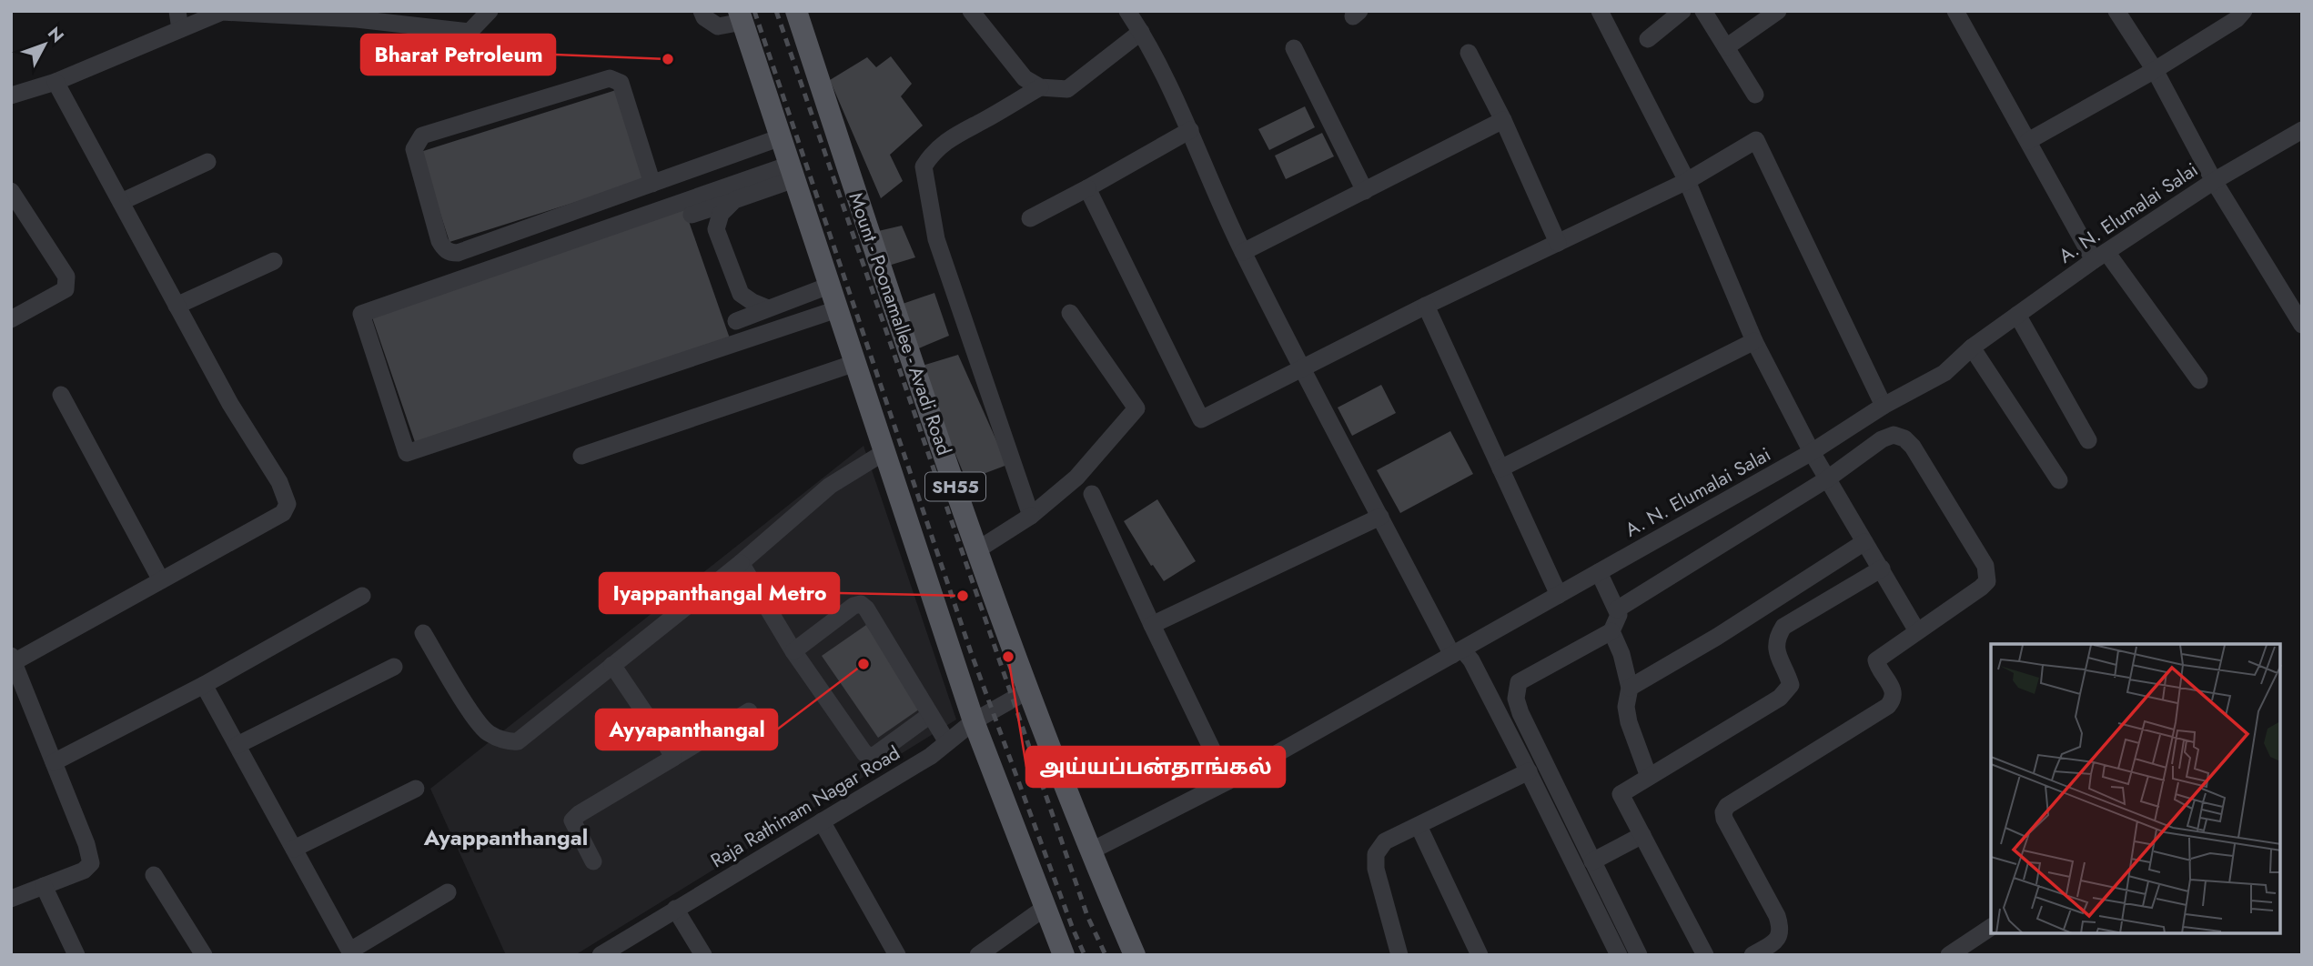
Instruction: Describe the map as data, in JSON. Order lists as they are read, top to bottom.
{
  "streets": {
    "main road": ["Mount - Poonamallee - Avadi Road", "SH55"],
    "street": ["A. N. Elumalai Salai", "Raja Rathinam Nagar Road"]
  },
  "crossings": [
    ["A. N. Elumalai Salai", "Mount - Poonamallee - Avadi Road"],
    ["Mount - Poonamallee - Avadi Road", "Raja Rathinam Nagar Road"],
    ["SH55", "Raja Rathinam Nagar Road"]
  ],
  "districts": ["Ayappanthangal"],
  "places": [
    "Bharat Petroleum",
    "Iyappanthangal Metro",
    "அய்யப்பன்தாங்கல்",
    "Ayyapanthangal"
  ],
  "north": "top right"
}
